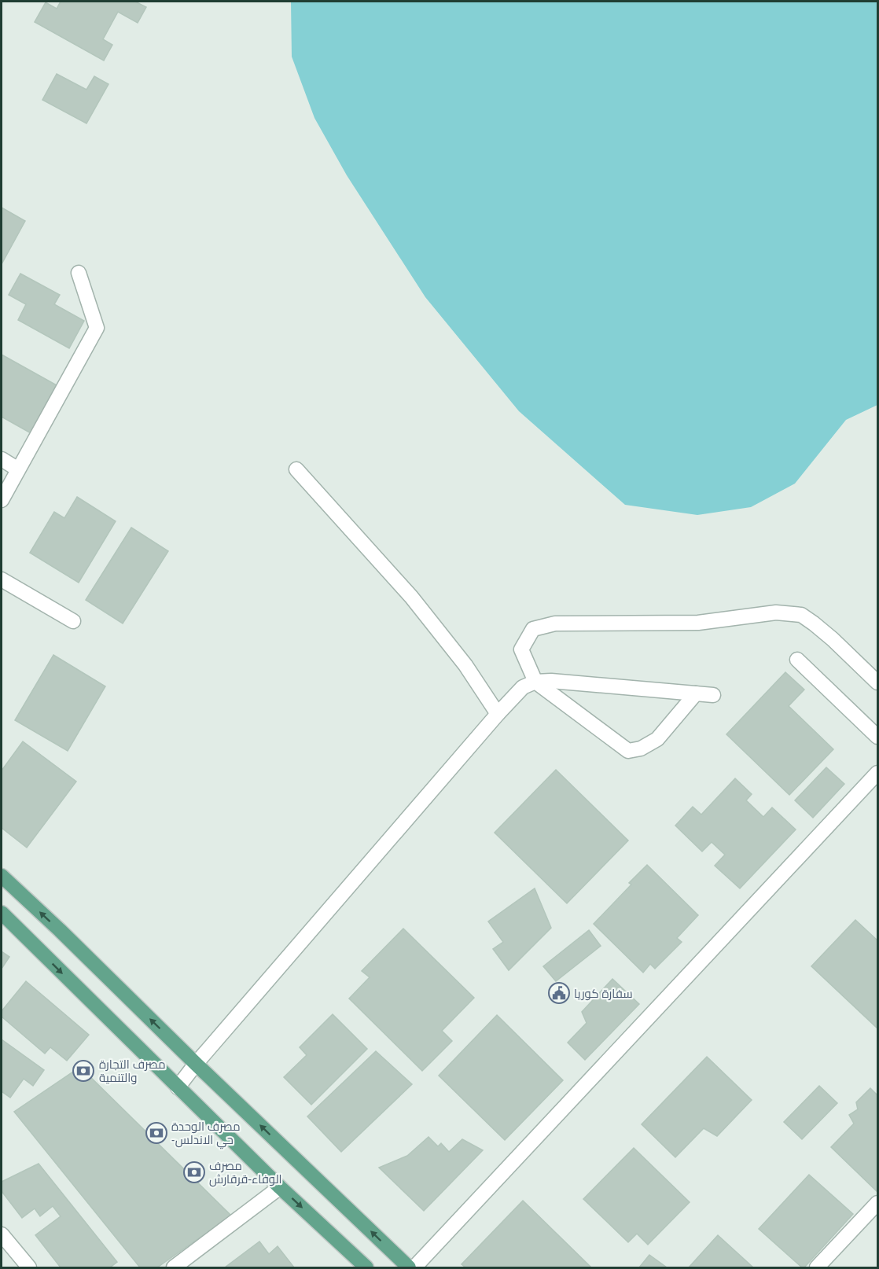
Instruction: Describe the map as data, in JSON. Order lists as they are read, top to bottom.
{
  "places": {
    "public building": ["سفارة كوريا"],
    "bank": ["مصرف التجارة والتنمية", "مصرف الوحدة -حي الاندلس", "مصرف الوفاء-قرقارش"]
  }
}
